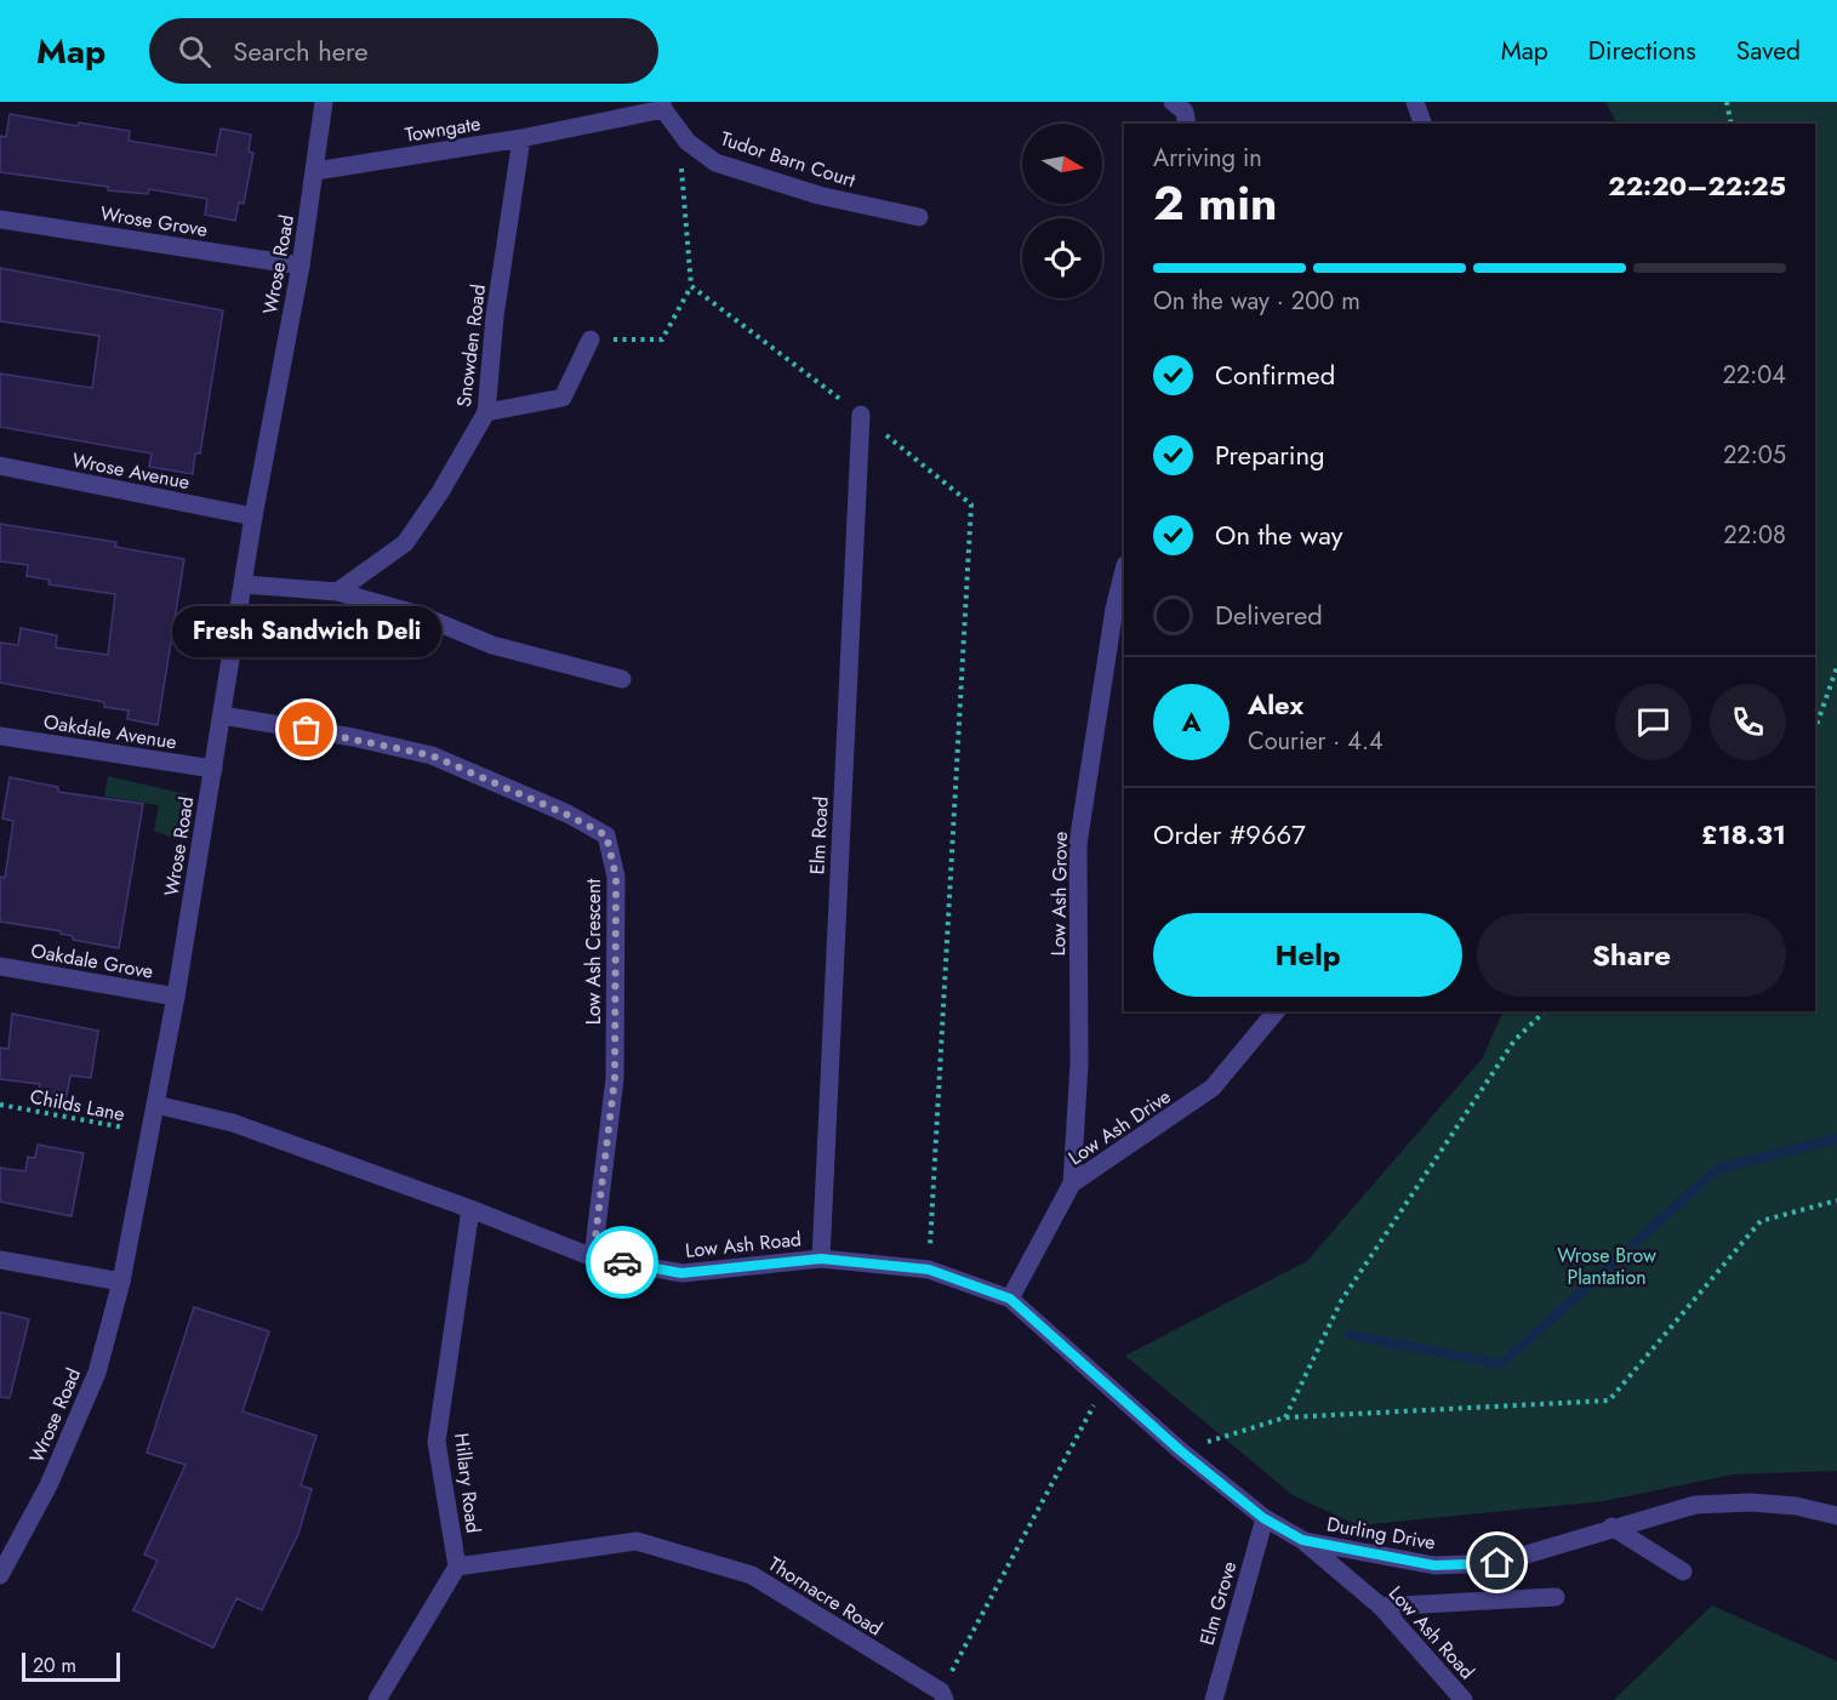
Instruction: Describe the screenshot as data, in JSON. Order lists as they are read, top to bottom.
{
  "streets": {
    "street": [
      "Towngate",
      "Tudor Barn Court",
      "Wrose Grove",
      "Wrose Road",
      "Snowden Road",
      "Wrose Avenue",
      "Oakdale Avenue",
      "Elm Road",
      "Low Ash Grove",
      "Low Ash Crescent",
      "Oakdale Grove",
      "Low Ash Drive",
      "Low Ash Road",
      "Hillary Road",
      "Durling Drive",
      "Thornacre Road",
      "Elm Grove"
    ],
    "path": ["Childs Lane"]
  },
  "crossings": [
    ["Towngate", "Tudor Barn Court"],
    ["Towngate", "Wrose Road"],
    ["Towngate", "Snowden Road"],
    ["Wrose Grove", "Wrose Road"],
    ["Wrose Road", "Wrose Avenue"],
    ["Wrose Road", "Oakdale Avenue"],
    ["Wrose Road", "Low Ash Crescent"],
    ["Wrose Road", "Oakdale Grove"],
    ["Wrose Road", "Childs Lane"],
    ["Wrose Road", "Low Ash Road"],
    ["Elm Road", "Low Ash Road"],
    ["Low Ash Grove", "Low Ash Drive"],
    ["Low Ash Crescent", "Low Ash Road"],
    ["Low Ash Drive", "Low Ash Road"],
    ["Low Ash Road", "Hillary Road"],
    ["Low Ash Road", "Durling Drive"],
    ["Low Ash Road", "Elm Grove"],
    ["Hillary Road", "Thornacre Road"]
  ],
  "parks": ["Wrose Brow Plantation"],
  "places": ["Fresh Sandwich Deli"],
  "scale_bar": "20 m",
  "north": "right",
  "page": {
    "header": "Map",
    "search": "Search here",
    "nav": ["Map", "Directions", "Saved"],
    "heading": ["2 min", "Arriving in", "22:20–22:25"],
    "panel": [
      "Alex",
      "Courier · 4.4",
      "Order #9667",
      "£18.31"
    ],
    "bar": "On the way · 200 m",
    "list": [
      ["Confirmed", "22:04"],
      ["Preparing", "22:05"],
      ["On the way", "22:08"],
      "Delivered"
    ],
    "bubble": "Fresh Sandwich Deli",
    "round": "A",
    "buttons": ["Help", "Share"],
    "scale": "20 m"
  }
}
